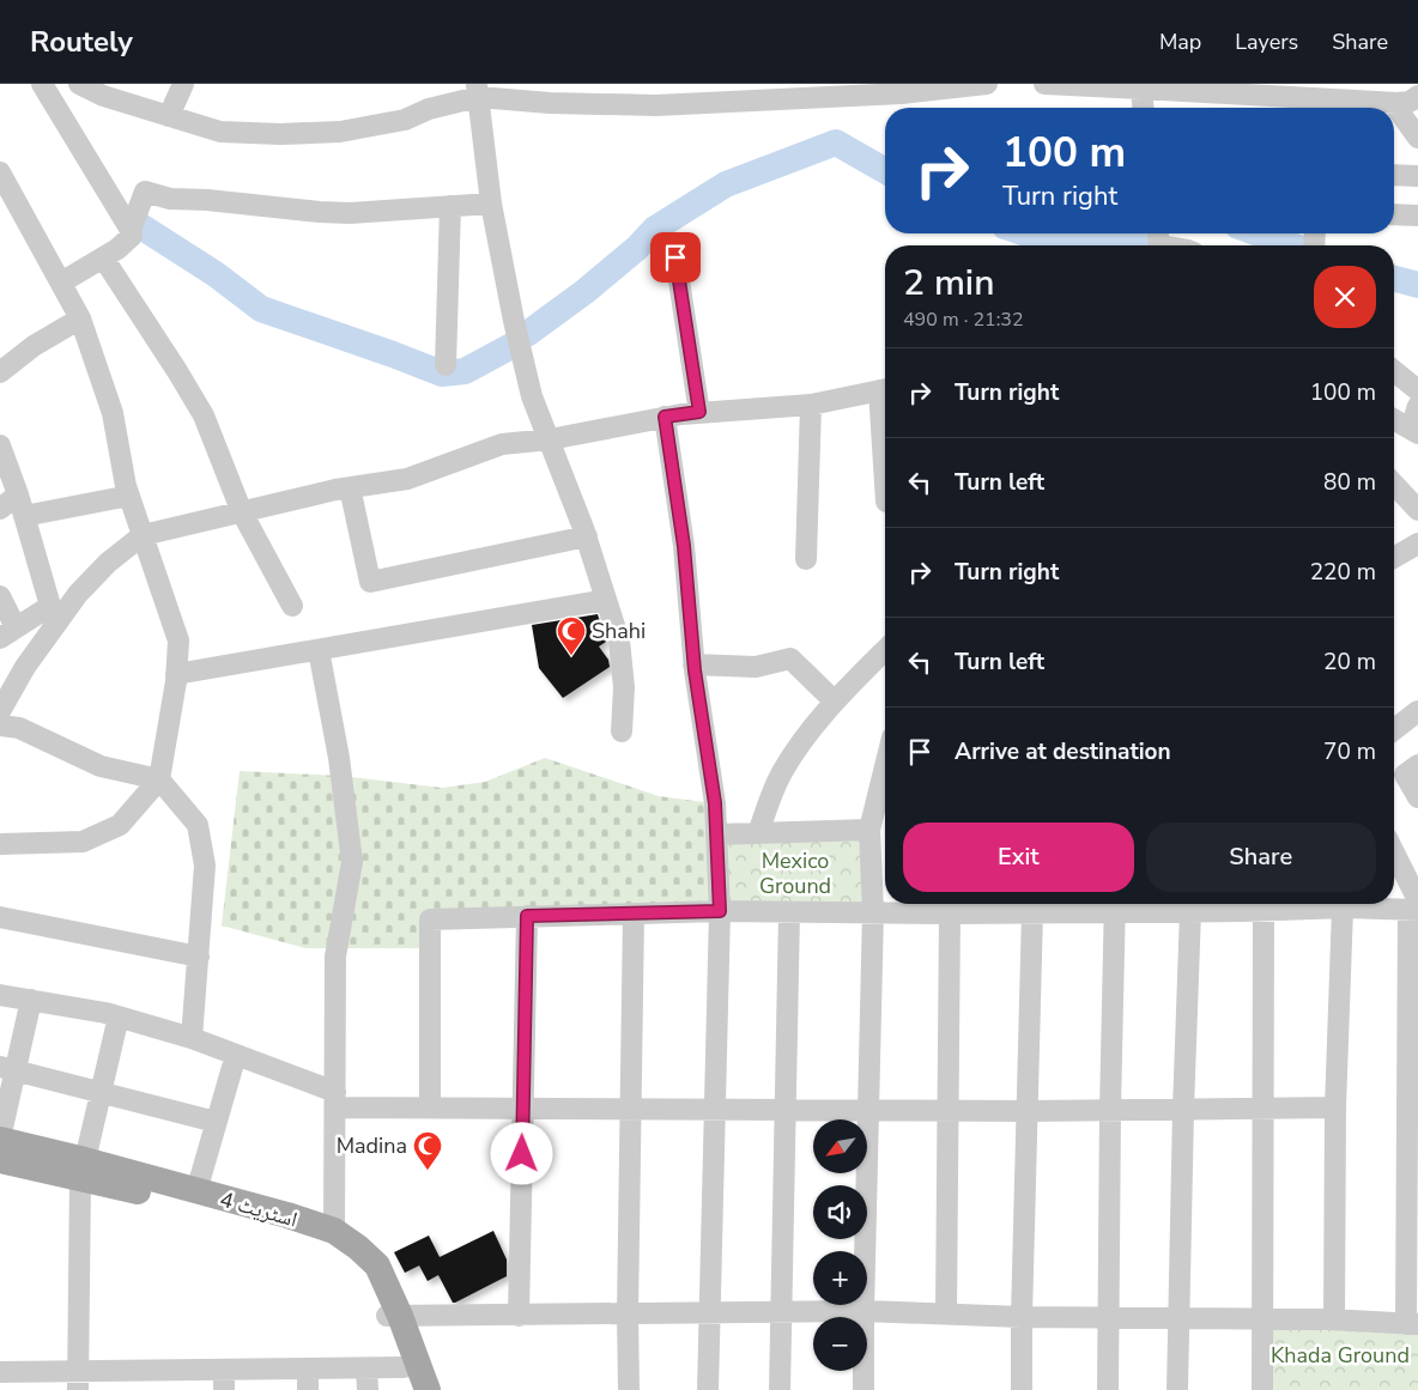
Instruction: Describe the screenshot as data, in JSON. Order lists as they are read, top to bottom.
{
  "streets": {
    "main road": ["اسٹریٹ 4"]
  },
  "parks": ["Mexico Ground", "Khada Ground"],
  "places": {
    "mosque": ["Shahi", "Madina"]
  },
  "north": "bottom left",
  "page": {
    "header": "Routely",
    "nav": ["Map", "Layers", "Share"],
    "turn": ["100 m", "Turn right"],
    "heading": ["2 min", "490 m · 21:32"],
    "list": [
      {
        "name": "Turn right",
        "value": "100 m"
      },
      {
        "name": "Turn left",
        "value": "80 m"
      },
      {
        "name": "Turn right",
        "value": "220 m"
      },
      {
        "name": "Turn left",
        "value": "20 m"
      },
      {
        "name": "Arrive at destination",
        "value": "70 m"
      }
    ],
    "buttons": ["Exit", "Share"],
    "map_buttons": ["+", "−"]
  }
}
